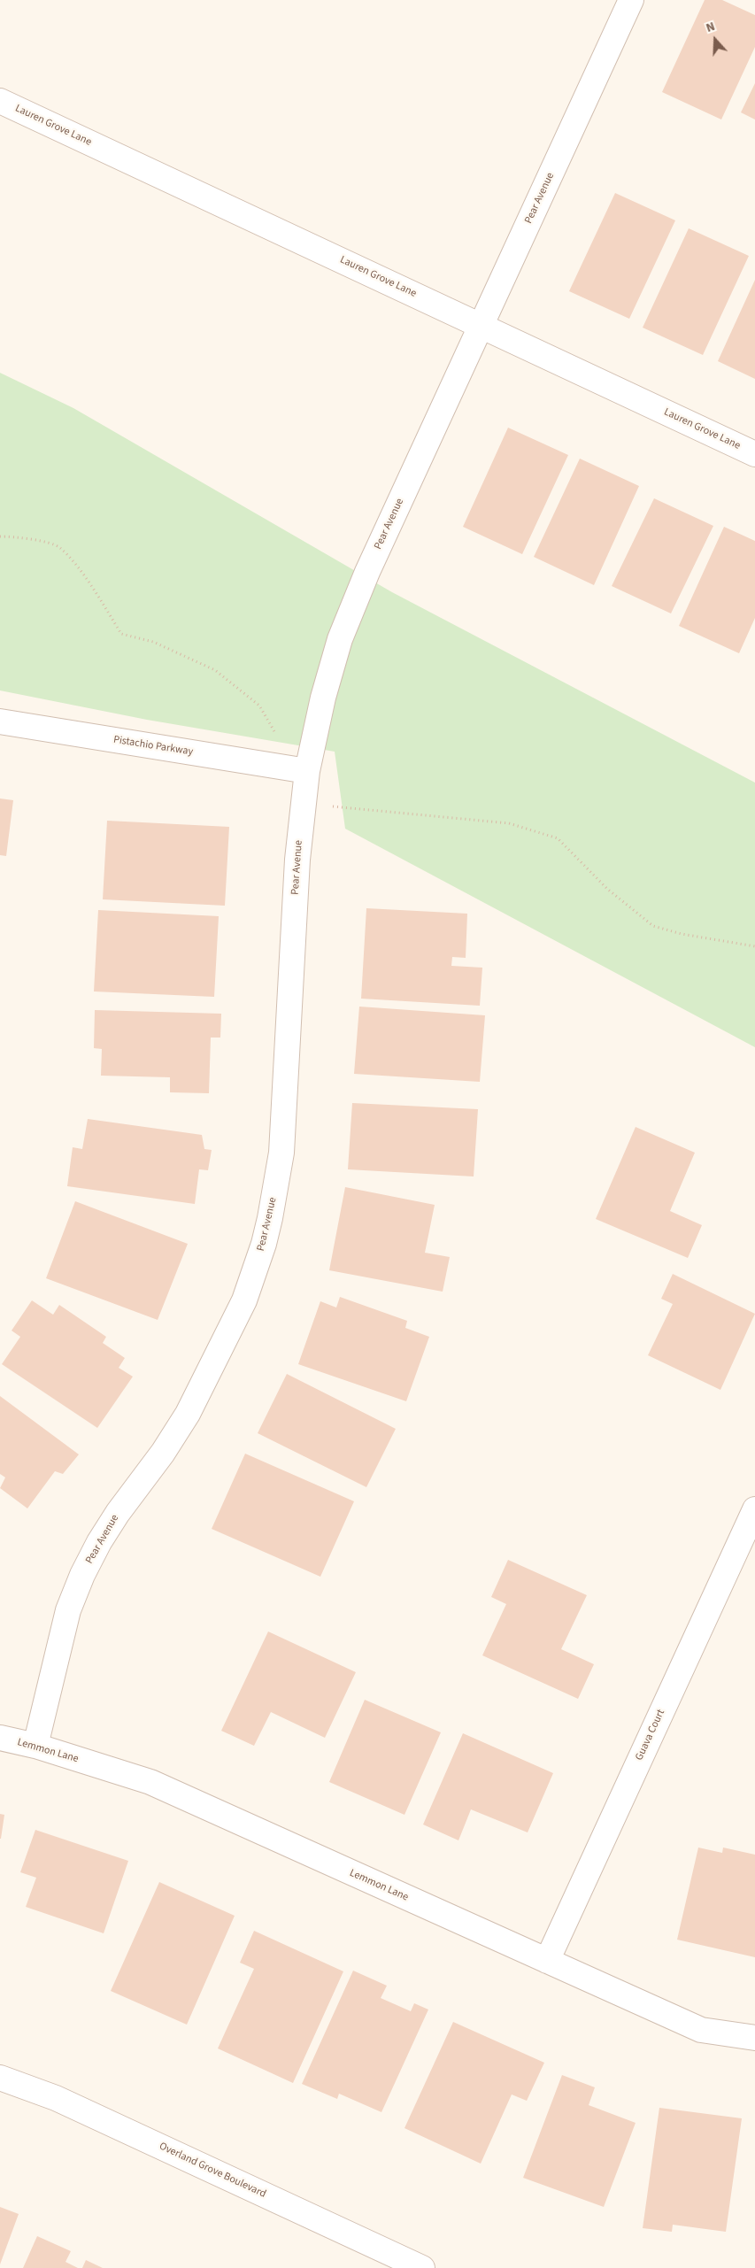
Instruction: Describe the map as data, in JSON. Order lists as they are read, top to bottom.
{
  "streets": {
    "street": [
      "Lauren Grove Lane",
      "Pear Avenue",
      "Pistachio Parkway",
      "Guava Court",
      "Lemmon Lane",
      "Overland Grove Boulevard"
    ]
  },
  "crossings": [
    ["Lauren Grove Lane", "Pear Avenue"],
    ["Pear Avenue", "Pistachio Parkway"],
    ["Pear Avenue", "Lemmon Lane"],
    ["Guava Court", "Lemmon Lane"]
  ],
  "north": "top"
}
